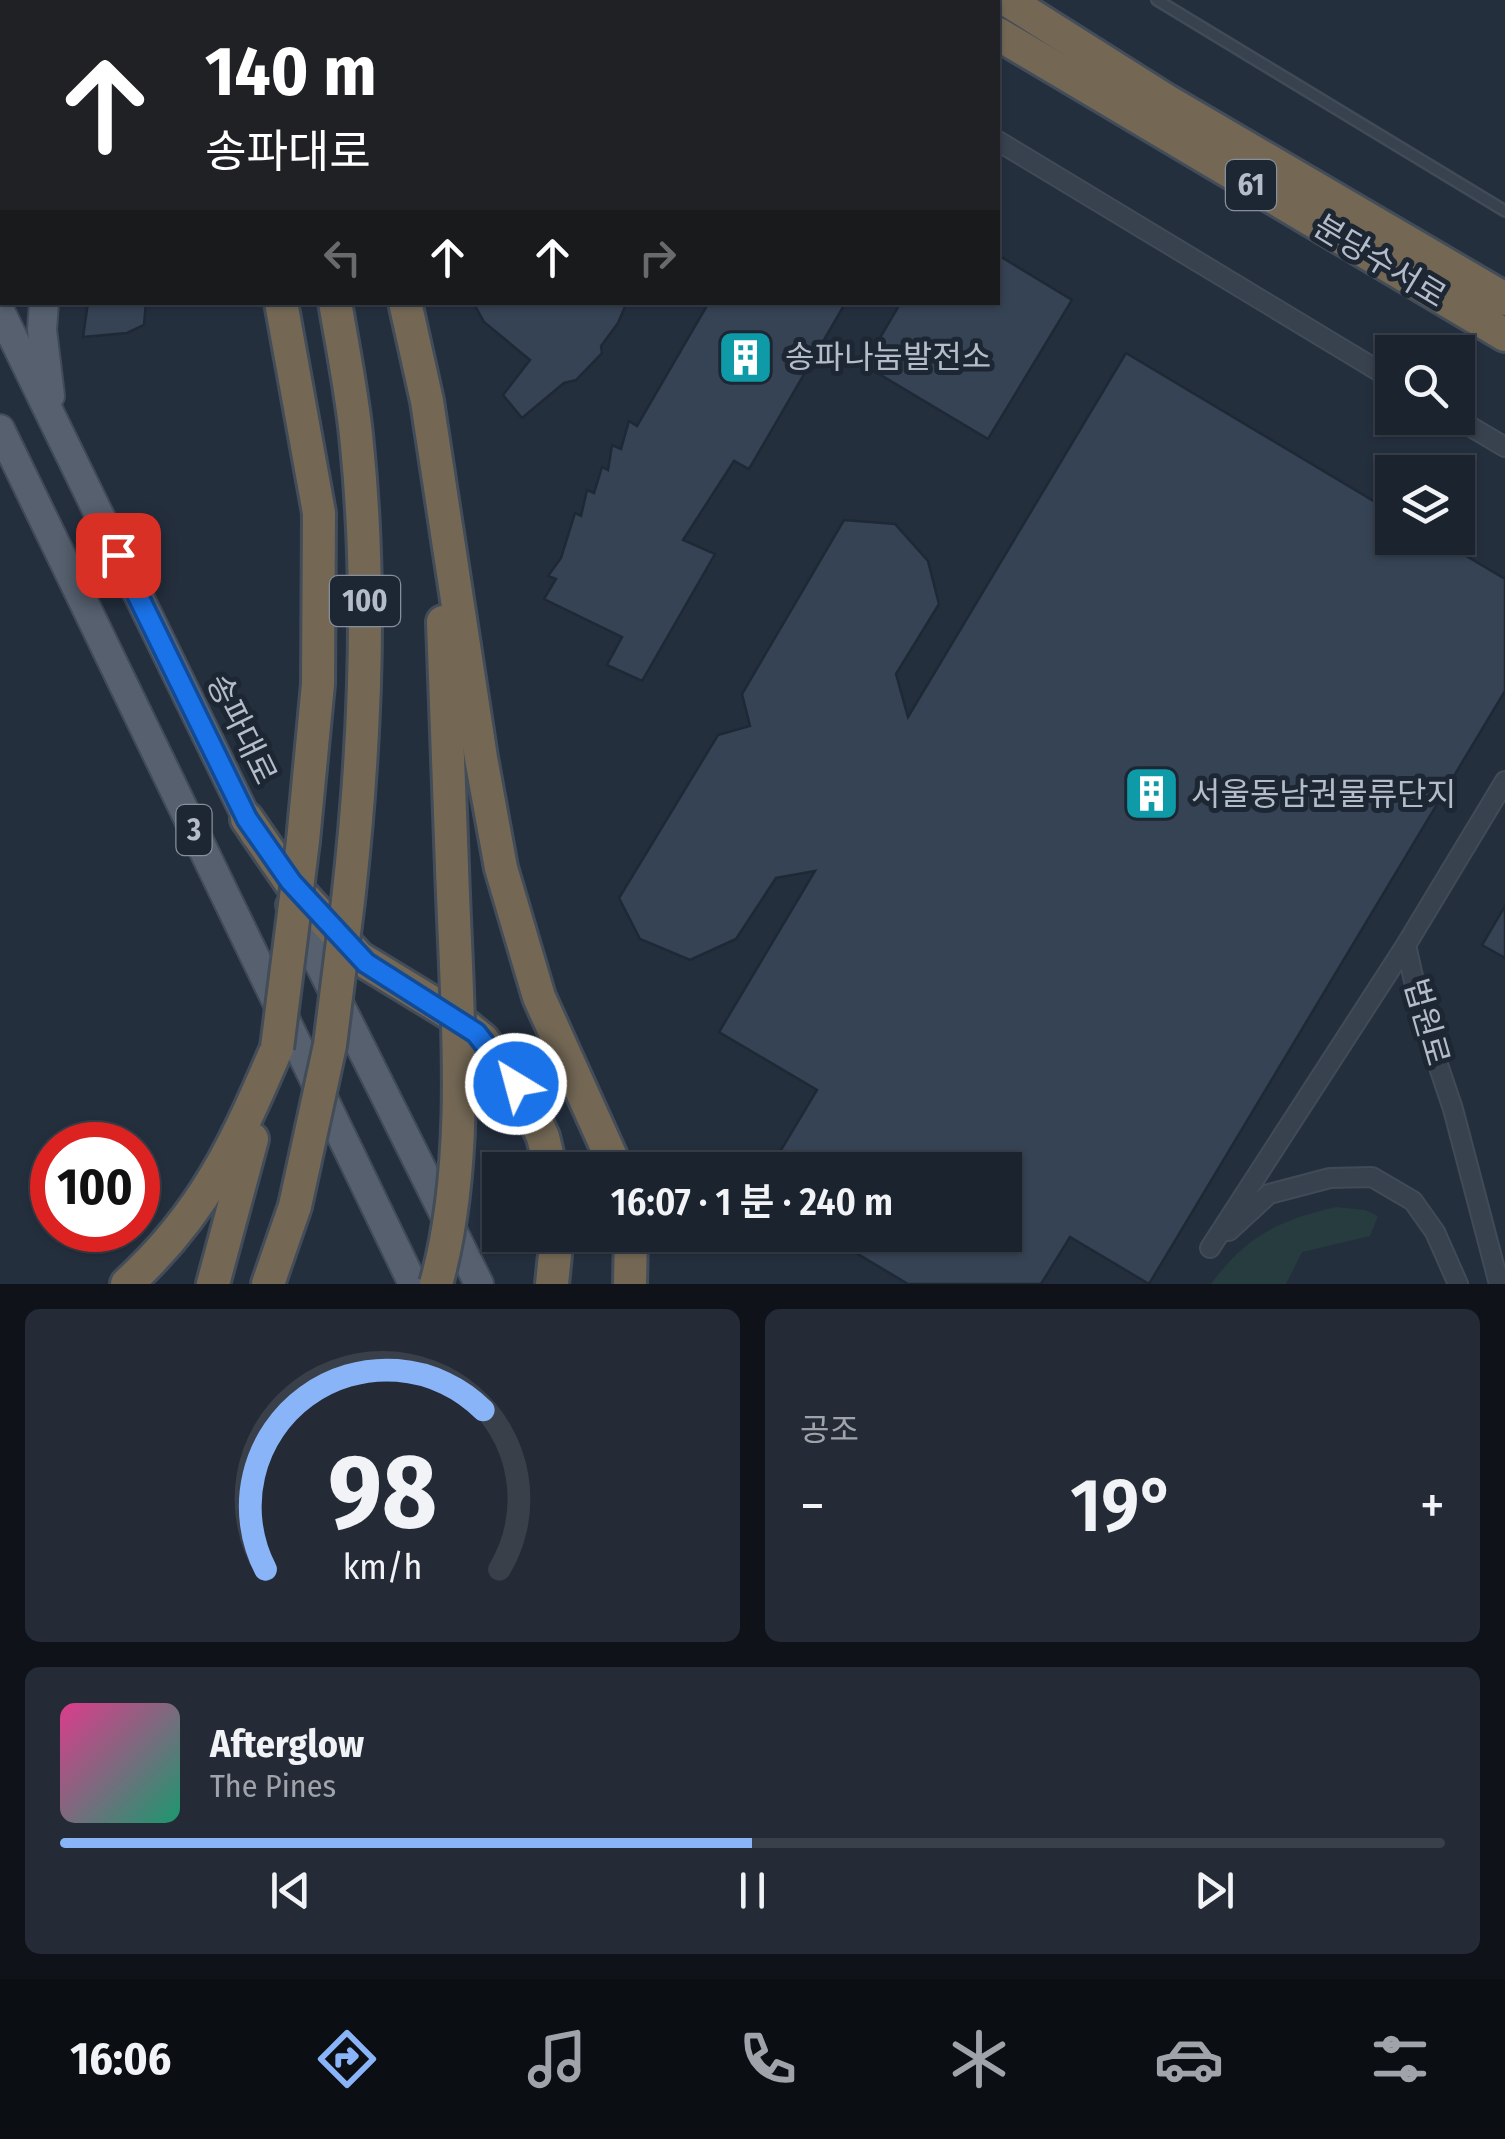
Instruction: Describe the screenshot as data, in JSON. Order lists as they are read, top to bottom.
{
  "streets": {
    "highway": ["61", "분당수서로", "100"],
    "main road": ["송파대로", "3"],
    "street": ["법원로"]
  },
  "places": {
    "building": ["송파나눔발전소", "서울동남권물류단지"]
  },
  "page": {
    "turn": ["140 m", "송파대로"],
    "limit": "100",
    "trip": "16:07 · 1 분 · 240 m",
    "tile": "공조",
    "heat": ["−", "19°", "+"],
    "song": ["Afterglow", "The Pines"],
    "tabs": "16:06",
    "gauge": ["98", "km/h"]
  }
}
